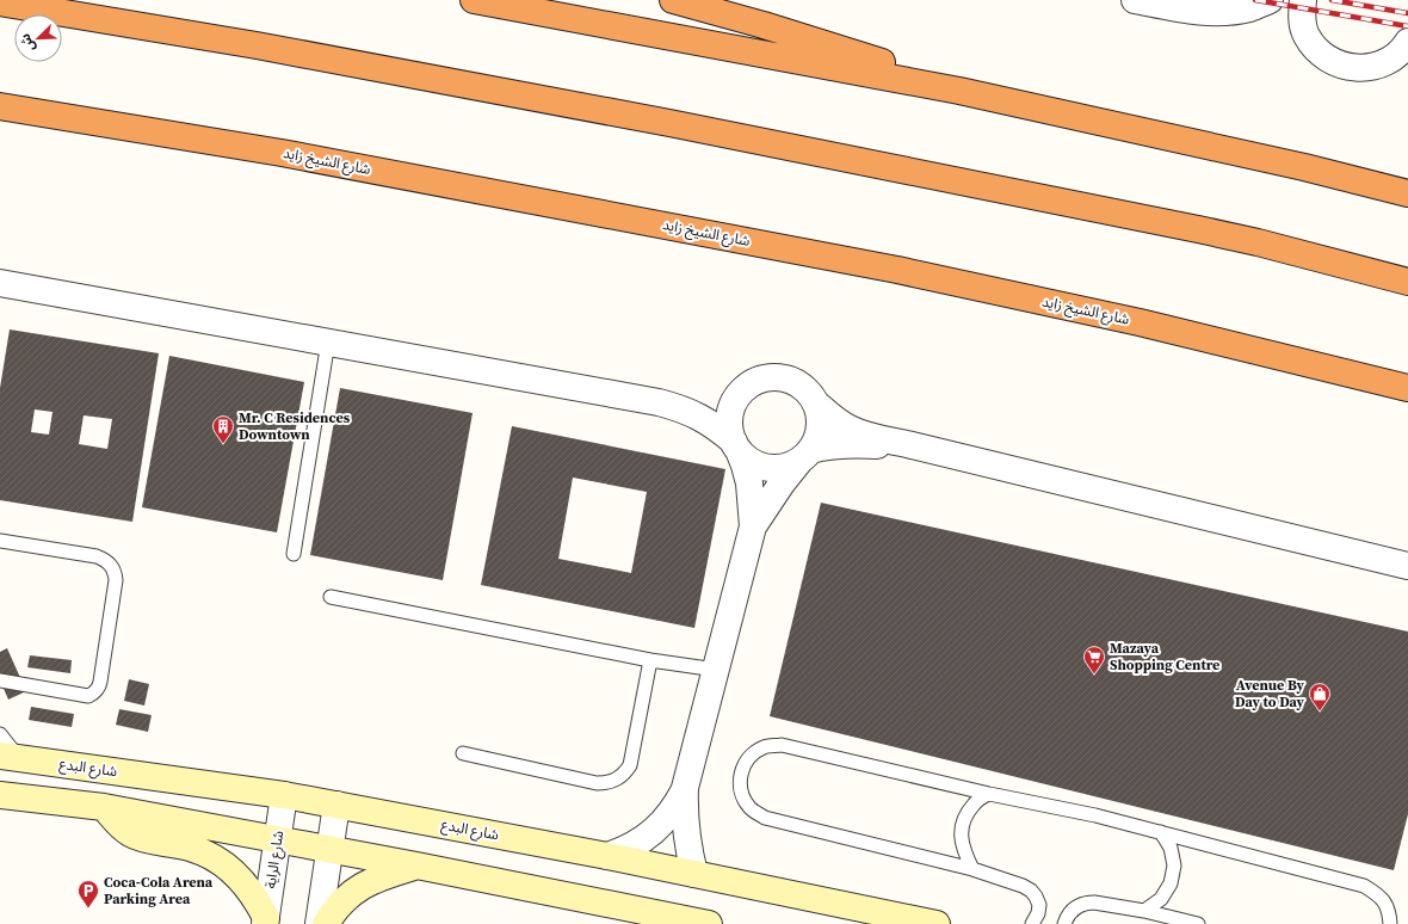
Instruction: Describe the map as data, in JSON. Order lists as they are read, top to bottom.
{
  "streets": {
    "highway": ["شارع الشيخ زايد"],
    "main road": ["شارع البدع"],
    "street": ["شارع الراية"]
  },
  "crossings": [
    ["شارع البدع", "شارع الراية"]
  ],
  "places": {
    "building": ["Mr. C Residences Downtown"],
    "supermarket": ["Mazaya Shopping Centre"],
    "shop": ["Avenue By Day to Day"],
    "parking": ["Coca-Cola Arena Parking Area"]
  },
  "north": "bottom left"
}
